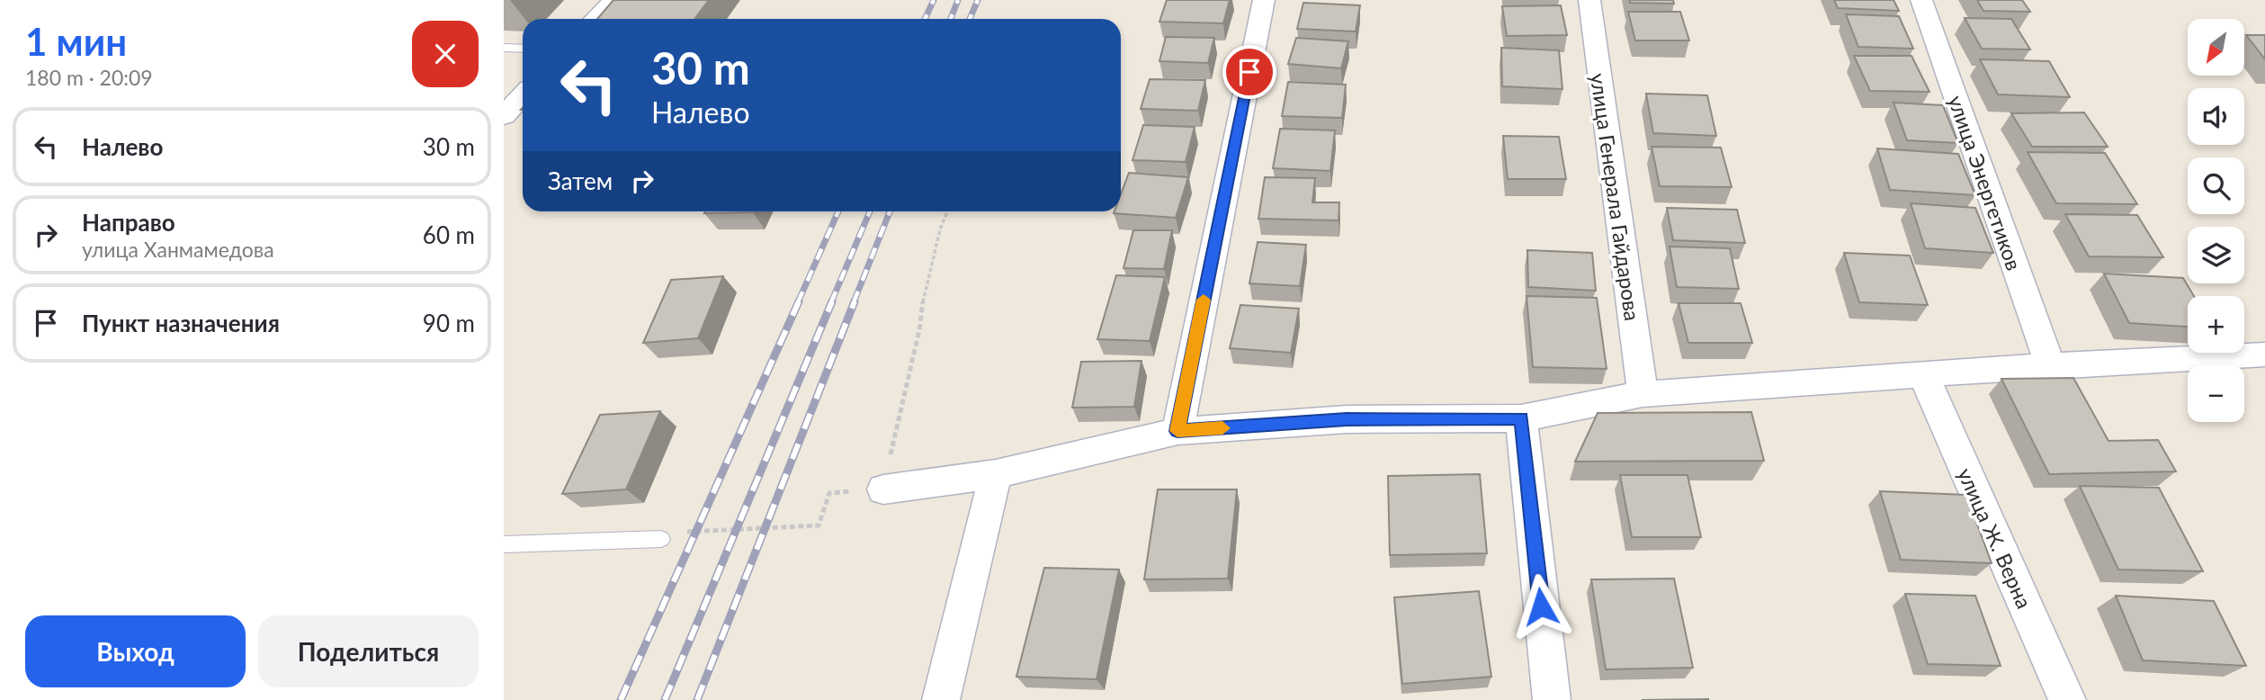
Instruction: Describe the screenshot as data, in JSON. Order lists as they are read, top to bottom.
{
  "streets": {
    "street": ["улица Энергетиков", "улица Генерала Гайдарова", "улица Ж. Верна"]
  },
  "north": "bottom left",
  "page": {
    "heading": ["1 мин", "180 m · 20:09"],
    "map_buttons": ["+", "−"],
    "turn": ["30 m", "Налево"],
    "list": [
      {
        "name": "Налево",
        "value": "30 m"
      },
      {
        "name": "Направо",
        "note": "улица Ханмамедова",
        "value": "60 m"
      },
      {
        "name": "Пункт назначения",
        "value": "90 m"
      }
    ],
    "then": "Затем",
    "buttons": ["Выход", "Поделиться"]
  }
}
